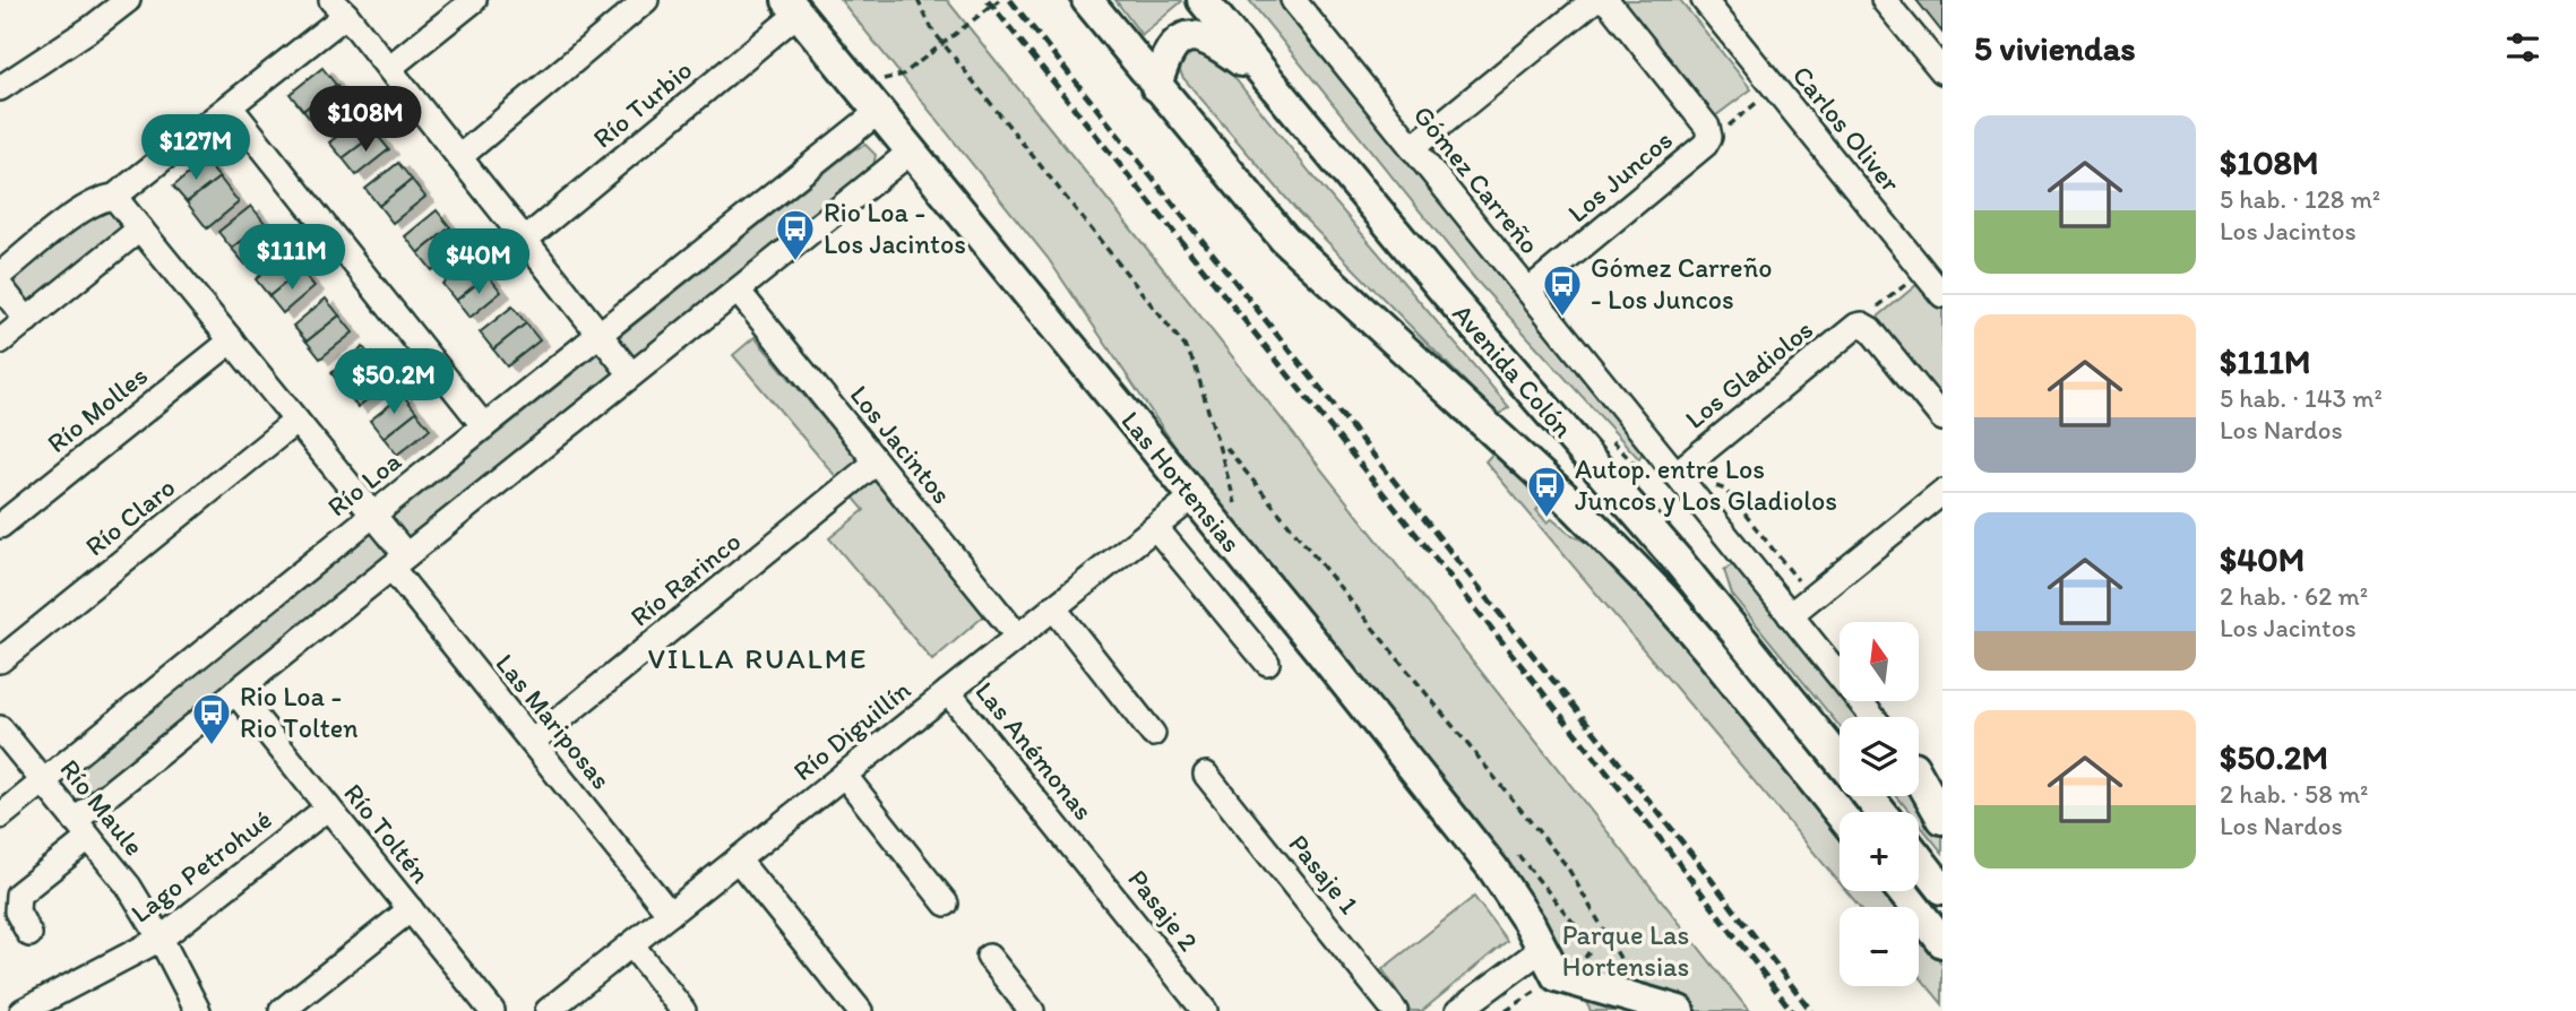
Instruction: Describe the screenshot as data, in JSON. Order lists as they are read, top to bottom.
{
  "streets": {
    "main road": ["Avenida Colón", "Las Hortensias"],
    "street": [
      "Río Turbio",
      "Carlos Oliver",
      "Los Juncos",
      "Gómez Carreño",
      "Los Gladiolos",
      "Río Molles",
      "Los Jacintos",
      "Río Loa",
      "Río Claro",
      "Río Rarinco",
      "Las Mariposas",
      "Río Diguillín",
      "Las Anémonas",
      "Río Maule",
      "Río Toltén",
      "Lago Petrohué",
      "Pasaje 1",
      "Pasaje 2"
    ]
  },
  "crossings": [
    ["Río Turbio", "Las Hortensias"],
    ["Los Juncos", "Gómez Carreño"],
    ["Gómez Carreño", "Los Gladiolos"],
    ["Río Molles", "Las Mariposas"],
    ["Los Jacintos", "Río Rarinco"],
    ["Los Jacintos", "Río Diguillín"],
    ["Las Hortensias", "Río Loa"],
    ["Las Hortensias", "Río Diguillín"],
    ["Río Loa", "Las Mariposas"],
    ["Río Loa", "Río Maule"],
    ["Río Claro", "Las Mariposas"],
    ["Río Rarinco", "Las Mariposas"],
    ["Las Mariposas", "Río Diguillín"],
    ["Río Diguillín", "Las Anémonas"],
    ["Las Anémonas", "Pasaje 2"],
    ["Río Maule", "Lago Petrohué"],
    ["Río Toltén", "Lago Petrohué"]
  ],
  "districts": ["VILLA RUALME"],
  "parks": ["Parque Las Hortensias"],
  "places": {
    "bus stop": [
      "Rio Loa - Los Jacintos",
      "Gómez Carreño - Los Juncos",
      "Autop. entre Los Juncos y Los Gladiolos",
      "Rio Loa - Rio Tolten"
    ]
  },
  "north": "top",
  "page": {
    "heading": "5 viviendas",
    "price": [
      "$108M",
      "$127M",
      "$111M",
      "$40M",
      "$50.2M"
    ],
    "list": [
      {
        "name": "$108M",
        "note": "5 hab. · 128 m² · Los Jacintos"
      },
      {
        "name": "$111M",
        "note": "5 hab. · 143 m² · Los Nardos"
      },
      {
        "name": "$40M",
        "note": "2 hab. · 62 m² · Los Jacintos"
      },
      {
        "name": "$50.2M",
        "note": "2 hab. · 58 m² · Los Nardos"
      }
    ],
    "map_buttons": ["+", "−"]
  }
}
